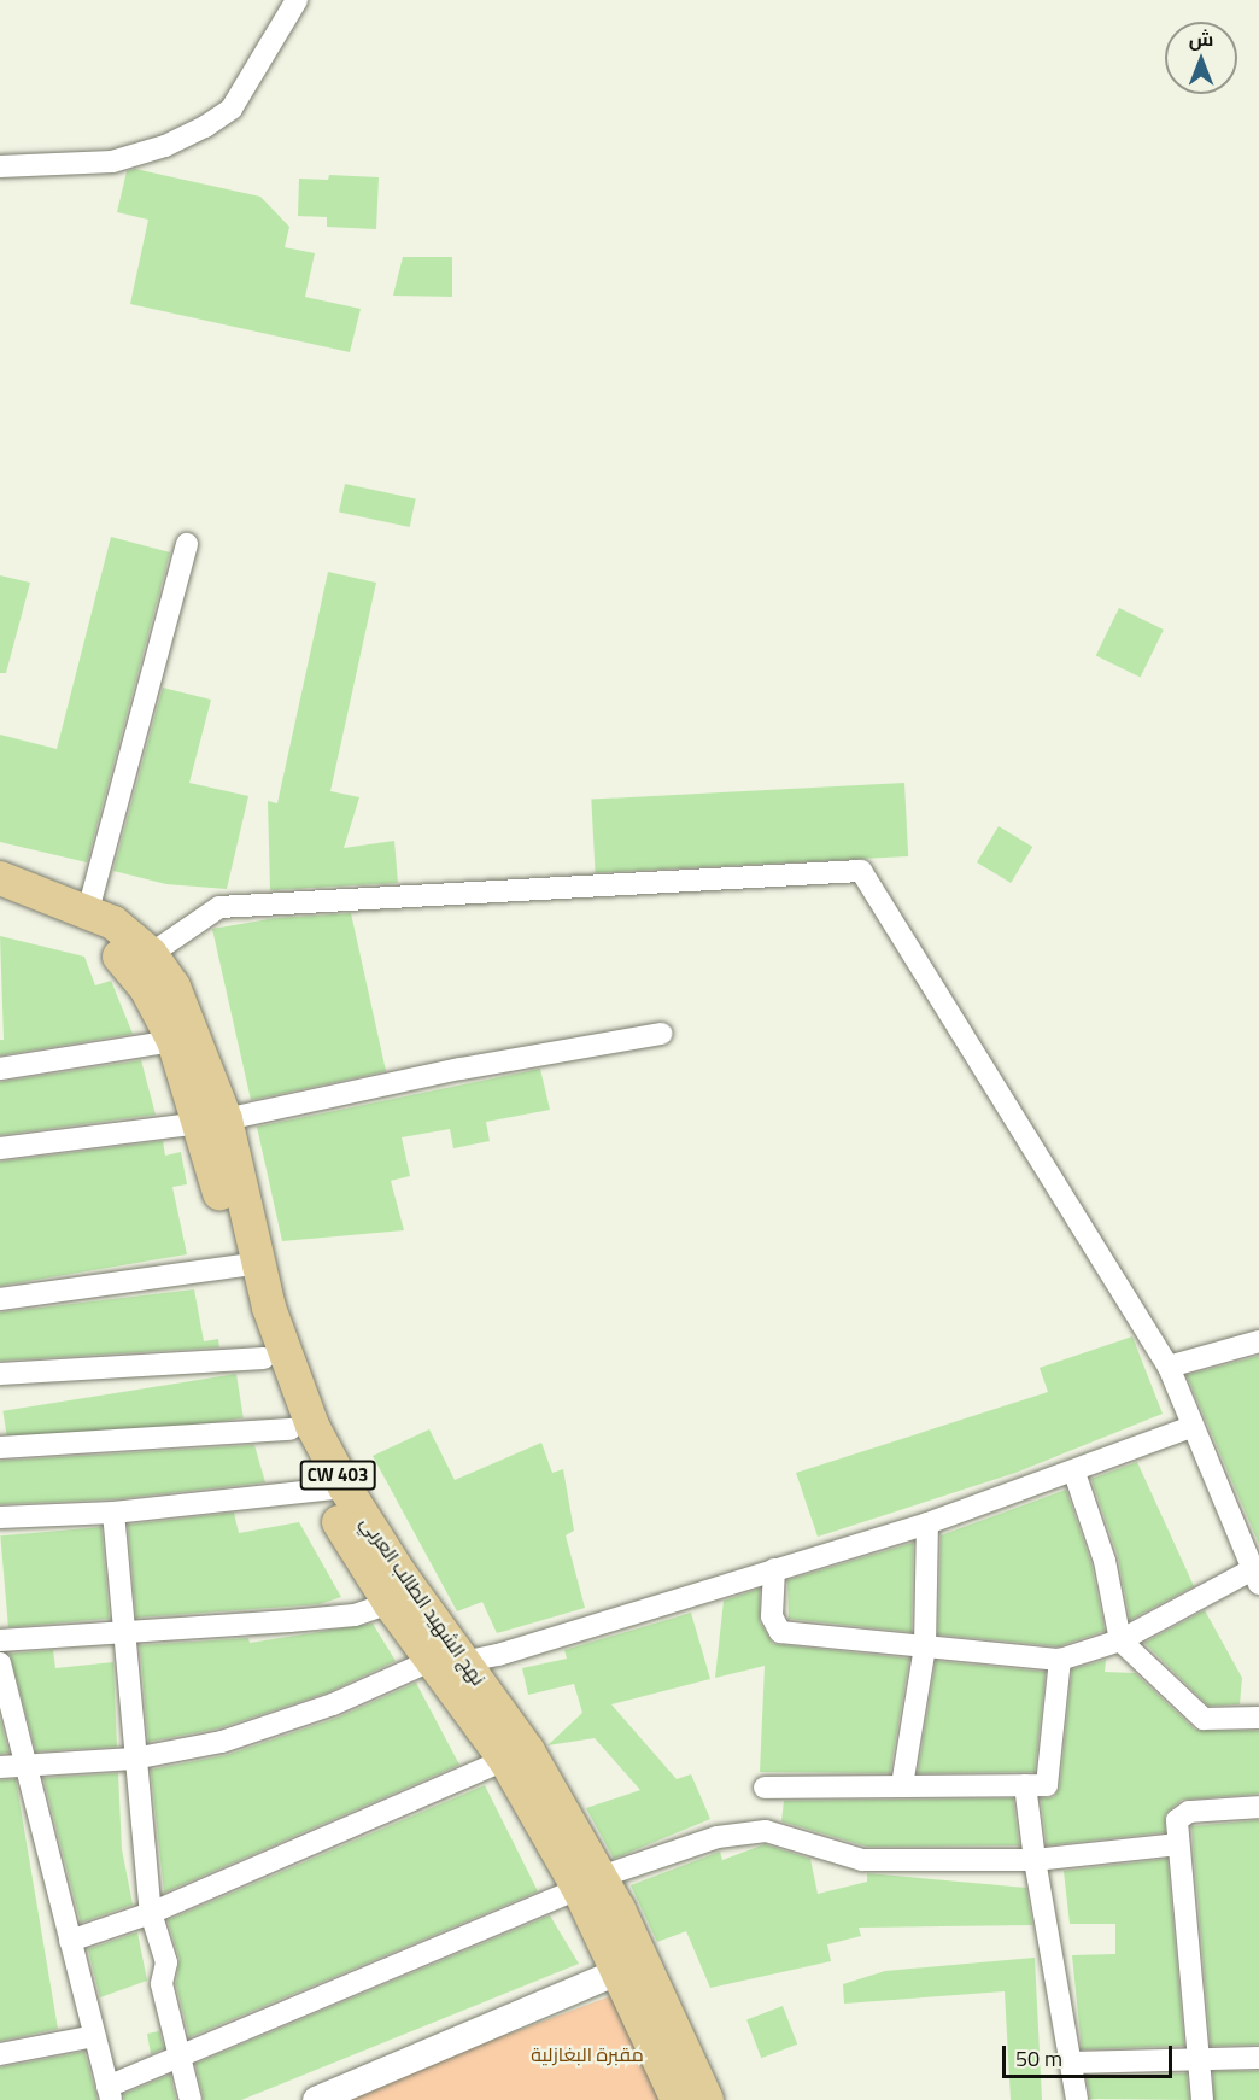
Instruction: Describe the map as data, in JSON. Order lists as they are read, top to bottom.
{
  "streets": {
    "main road": ["CW 403", "نهج الشهيد الطالب العربي"]
  },
  "parks": ["مقبرة البغازلية"],
  "scale_bar": "50 m",
  "north": "top"
}
